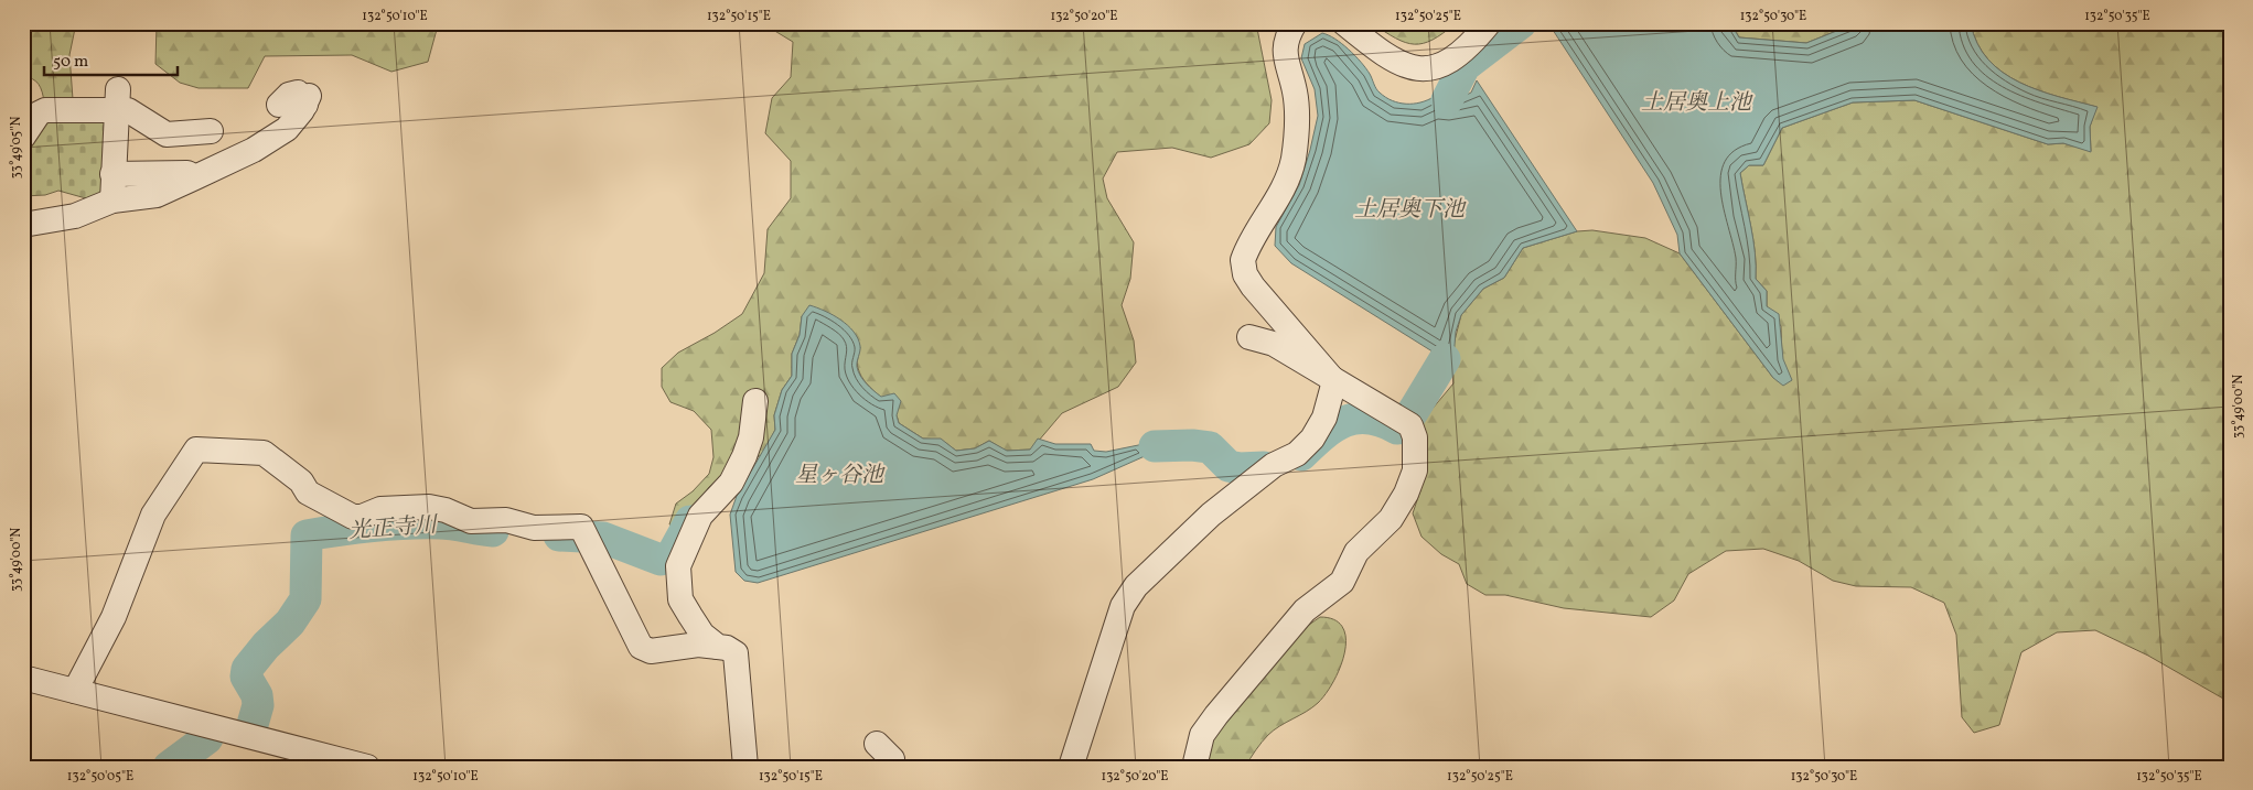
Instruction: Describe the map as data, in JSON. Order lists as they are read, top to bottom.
{
  "water": [
    "土居奥上池",
    "土居奥下池",
    "星ヶ谷池",
    "光正寺川"
  ],
  "scale_bar": "50 m",
  "coordinates": [
    "132°50'10\"E",
    "132°50'15\"E",
    "132°50'20\"E",
    "132°50'25\"E",
    "132°50'30\"E",
    "132°50'35\"E",
    "33°49'05\"N",
    "33°49'00\"N",
    "132°50'05\"E"
  ]
}
